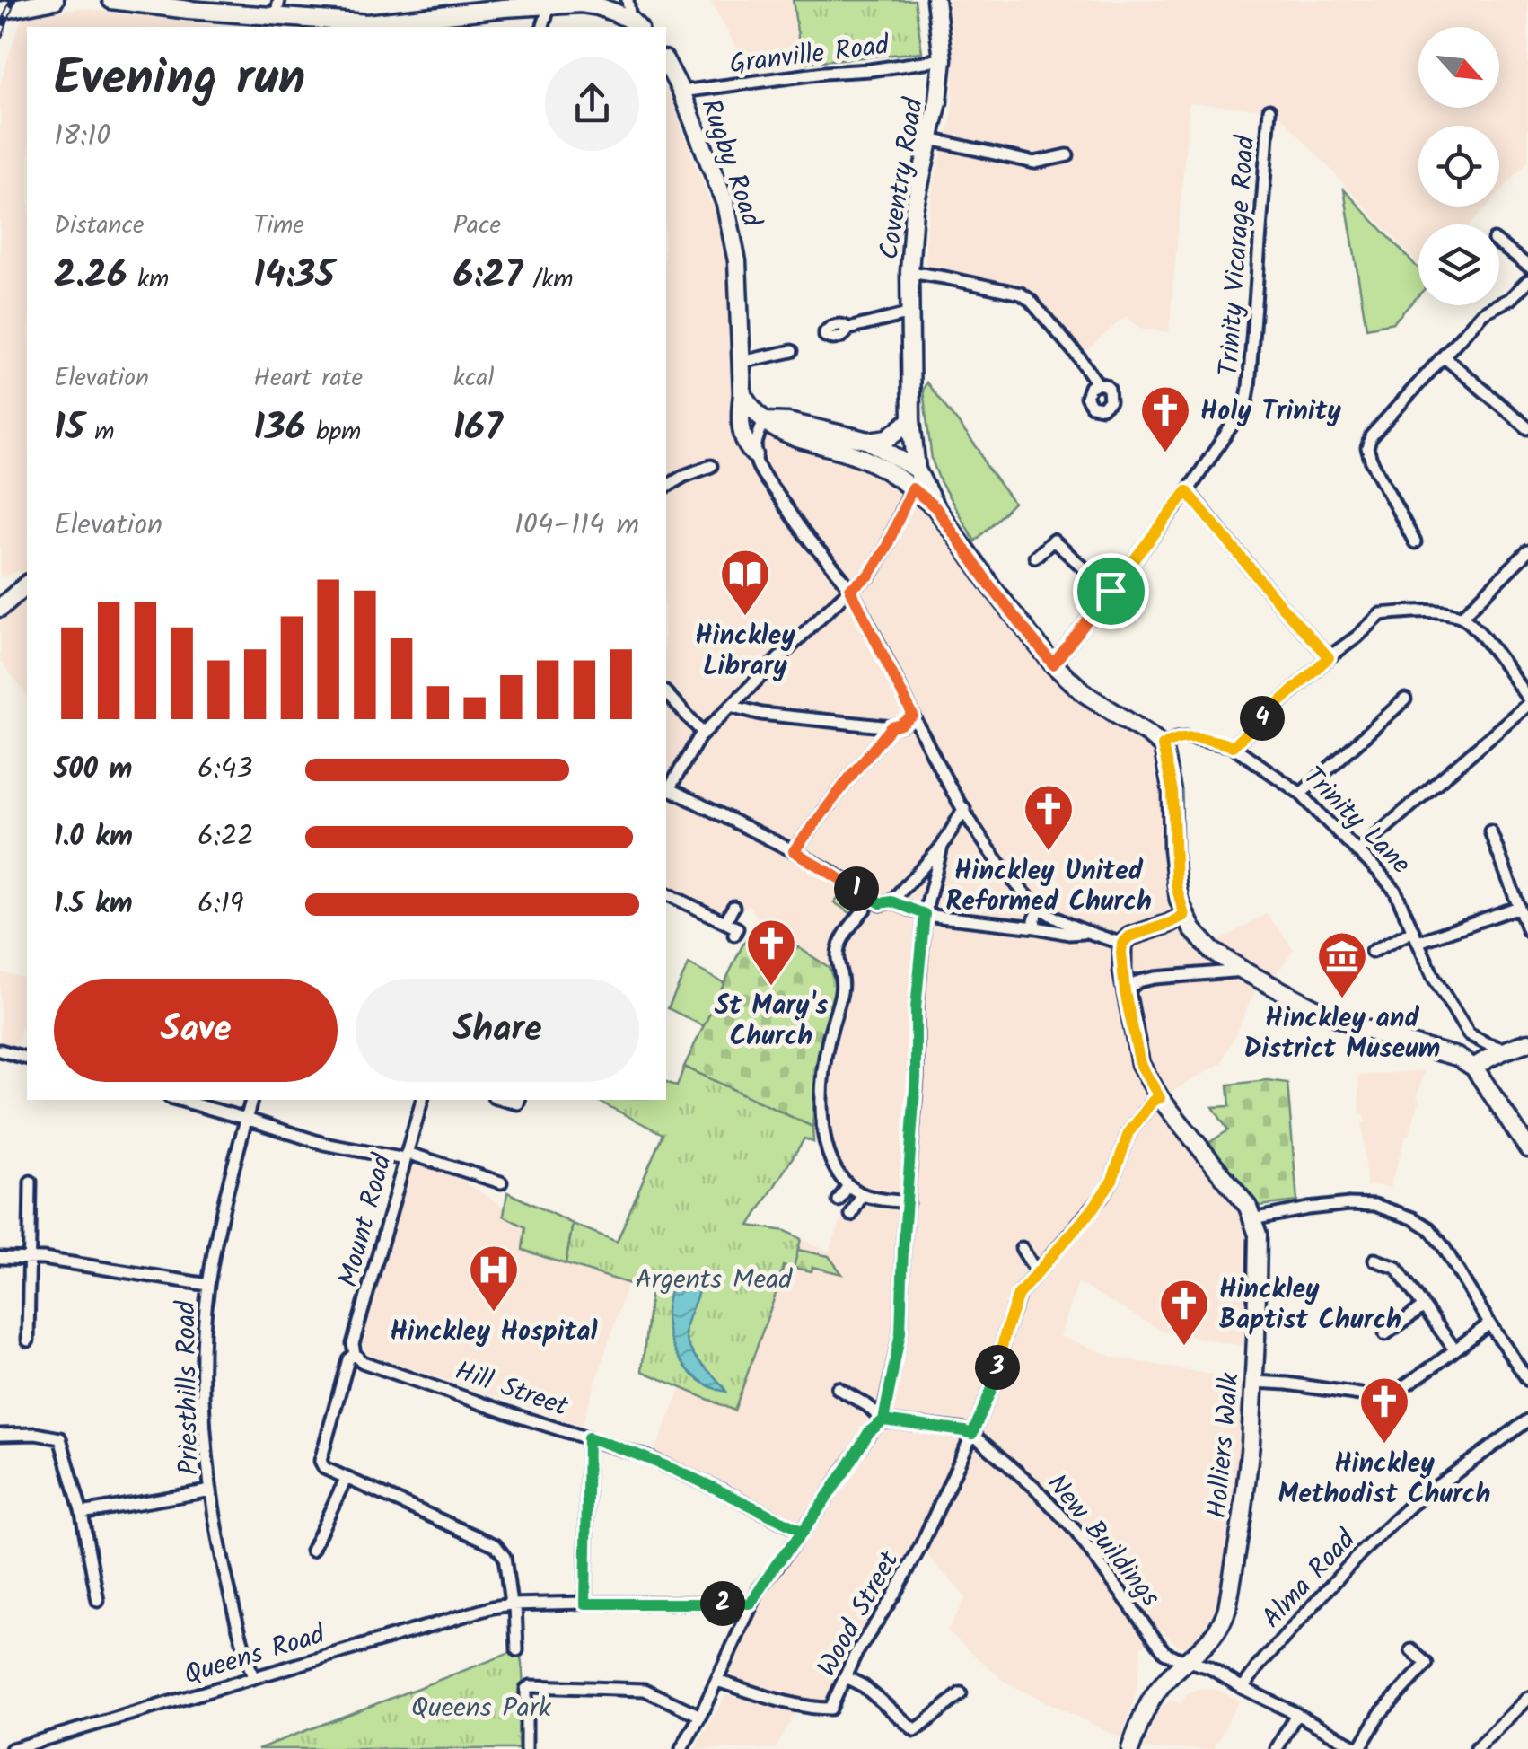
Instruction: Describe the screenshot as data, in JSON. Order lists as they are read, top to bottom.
{
  "streets": {
    "main road": ["Rugby Road", "Coventry Road", "Holliers Walk"],
    "street": [
      "Granville Road",
      "Trinity Vicarage Road",
      "Trinity Lane",
      "Mount Road",
      "Priesthills Road",
      "Hill Street",
      "New Buildings",
      "Alma Road",
      "Wood Street",
      "Queens Road"
    ]
  },
  "crossings": [
    ["Granville Road", "Rugby Road"],
    ["Granville Road", "Coventry Road"],
    ["Rugby Road", "Coventry Road"],
    ["Mount Road", "Hill Street"],
    ["Priesthills Road", "Queens Road"],
    ["Holliers Walk", "New Buildings"],
    ["New Buildings", "Alma Road"],
    ["New Buildings", "Wood Street"]
  ],
  "parks": ["Argents Mead", "Queens Park"],
  "places": {
    "church": [
      "Holy Trinity",
      "Hinckley United Reformed Church",
      "St Mary's Church",
      "Hinckley Baptist Church",
      "Hinckley Methodist Church"
    ],
    "library": ["Hinckley Library"],
    "museum": ["Hinckley and District Museum"],
    "hospital": ["Hinckley Hospital"]
  },
  "north": "bottom right",
  "page": {
    "heading": ["Evening run", "18:10"],
    "stats": [
      ["Distance", "2.26 km"],
      ["Time", "14:35"],
      ["Pace", "6:27 /km"],
      ["Elevation", "15 m"],
      ["Heart rate", "136 bpm"],
      ["kcal", "167"]
    ],
    "chart": ["Elevation", "104–114 m"],
    "pins": [
      "4",
      "1",
      "3",
      "2"
    ],
    "list": [
      {
        "name": "500 m",
        "note": "6:43"
      },
      {
        "name": "1.0 km",
        "note": "6:22"
      },
      {
        "name": "1.5 km",
        "note": "6:19"
      }
    ],
    "buttons": ["Save", "Share"]
  }
}
